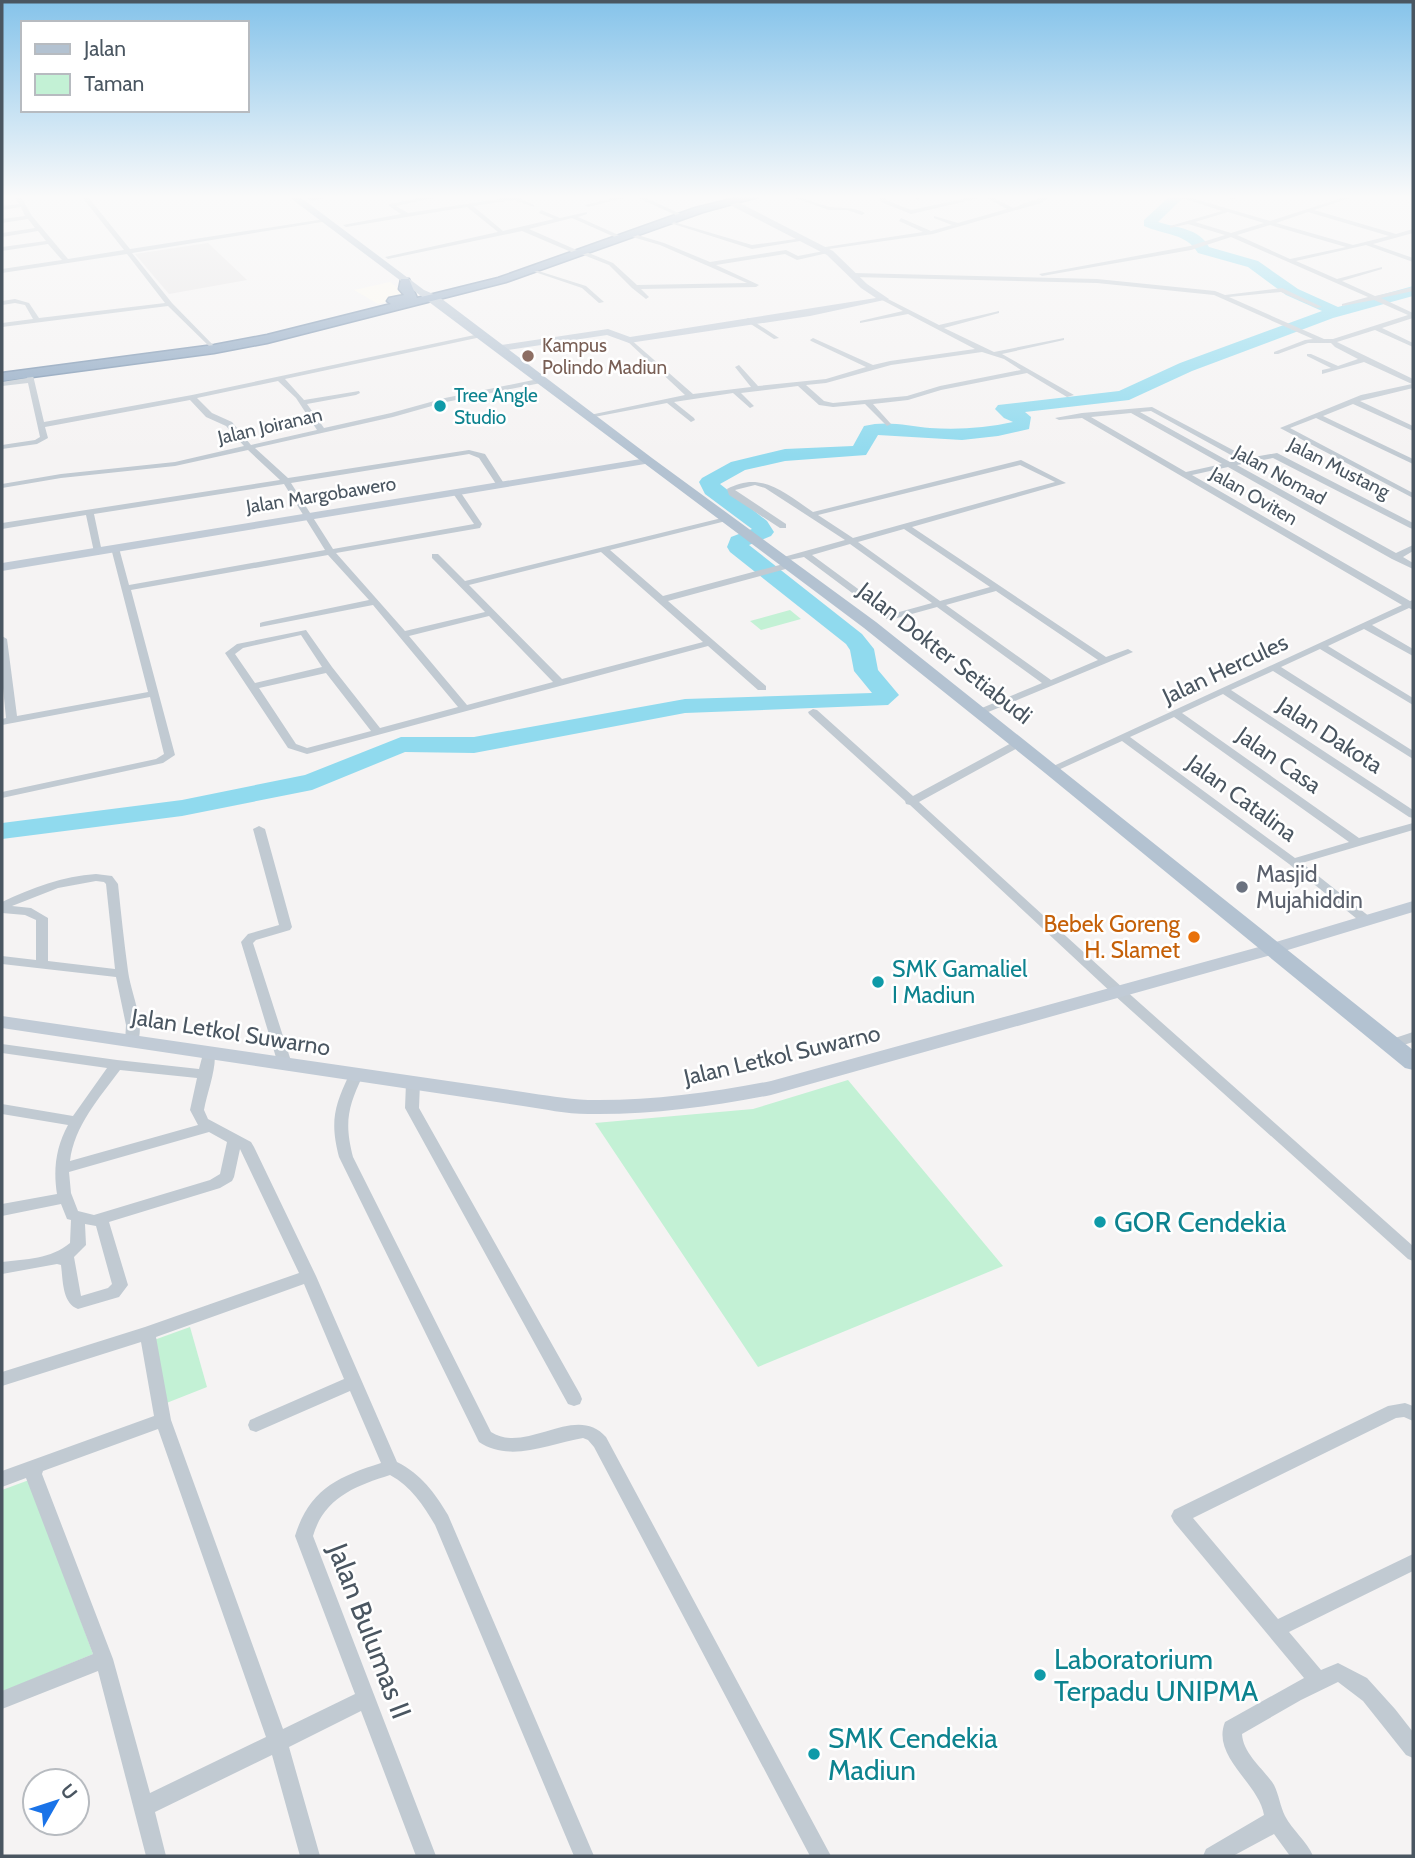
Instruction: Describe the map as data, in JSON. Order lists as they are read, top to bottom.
{
  "streets": {
    "main road": ["Jalan Dokter Setiabudi"],
    "street": [
      "Jalan Joiranan",
      "Jalan Mustang",
      "Jalan Nomad",
      "Jalan Margobawero",
      "Jalan Oviten",
      "Jalan Hercules",
      "Jalan Dakota",
      "Jalan Casa",
      "Jalan Catalina",
      "Jalan Letkol Suwarno",
      "Jalan Bulumas II"
    ]
  },
  "crossings": [
    ["Jalan Joiranan", "Jalan Dokter Setiabudi"],
    ["Jalan Margobawero", "Jalan Dokter Setiabudi"],
    ["Jalan Oviten", "Jalan Hercules"],
    ["Jalan Dokter Setiabudi", "Jalan Hercules"],
    ["Jalan Dokter Setiabudi", "Jalan Letkol Suwarno"],
    ["Jalan Hercules", "Jalan Dakota"],
    ["Jalan Hercules", "Jalan Casa"],
    ["Jalan Hercules", "Jalan Catalina"],
    ["Jalan Catalina", "Jalan Letkol Suwarno"]
  ],
  "places": [
    "Kampus Polindo Madiun",
    "Tree Angle Studio",
    "Masjid Mujahiddin",
    "Bebek Goreng H. Slamet",
    "SMK Gamaliel I Madiun",
    "GOR Cendekia",
    "Laboratorium Terpadu UNIPMA",
    "SMK Cendekia Madiun"
  ],
  "legend": ["Jalan", "Taman"],
  "north": "top right"
}
